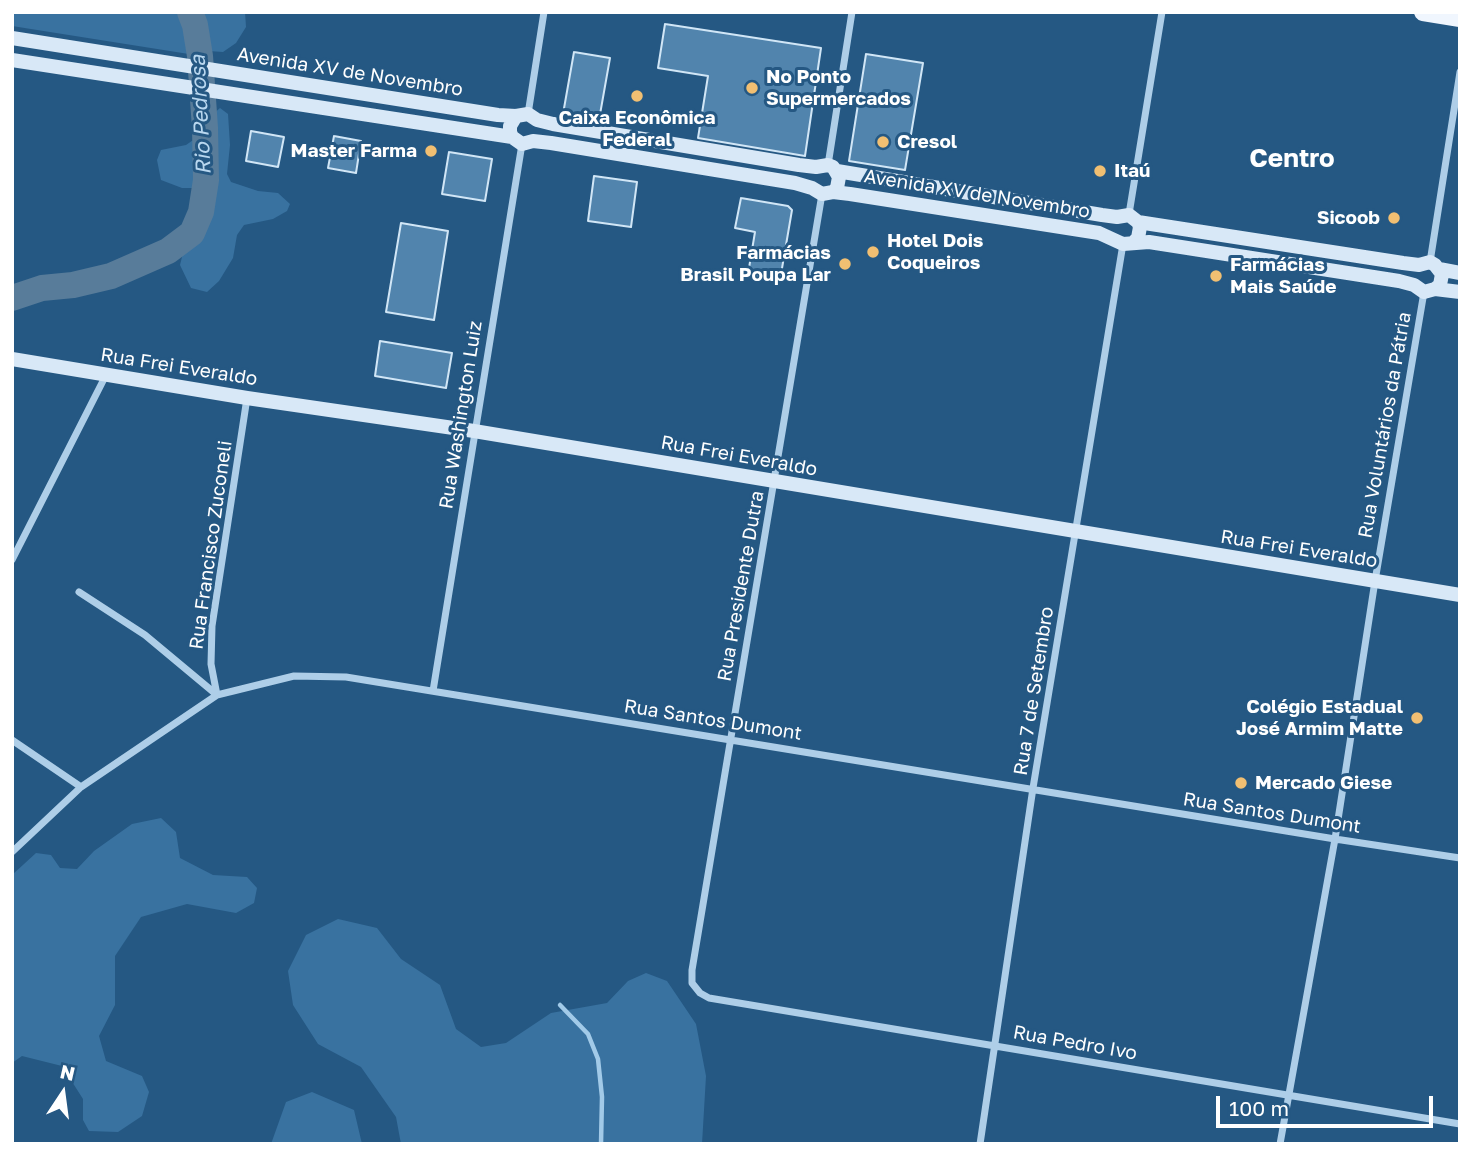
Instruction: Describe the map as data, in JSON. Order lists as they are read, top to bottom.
{
  "streets": {
    "main road": ["Avenida XV de Novembro", "Rua Frei Everaldo"],
    "street": [
      "Rua Washington Luiz",
      "Rua Voluntários da Pátria",
      "Rua Francisco Zuconeli",
      "Rua Presidente Dutra",
      "Rua 7 de Setembro",
      "Rua Santos Dumont",
      "Rua Pedro Ivo"
    ]
  },
  "crossings": [
    ["Avenida XV de Novembro", "Rua Washington Luiz"],
    ["Avenida XV de Novembro", "Rua Voluntários da Pátria"],
    ["Avenida XV de Novembro", "Rua Presidente Dutra"],
    ["Avenida XV de Novembro", "Rua 7 de Setembro"],
    ["Rua Frei Everaldo", "Rua Washington Luiz"],
    ["Rua Frei Everaldo", "Rua Voluntários da Pátria"],
    ["Rua Frei Everaldo", "Rua Francisco Zuconeli"],
    ["Rua Frei Everaldo", "Rua Presidente Dutra"],
    ["Rua Frei Everaldo", "Rua 7 de Setembro"],
    ["Rua Washington Luiz", "Rua Santos Dumont"],
    ["Rua Voluntários da Pátria", "Rua Santos Dumont"],
    ["Rua Voluntários da Pátria", "Rua Pedro Ivo"],
    ["Rua Francisco Zuconeli", "Rua Santos Dumont"],
    ["Rua Presidente Dutra", "Rua Santos Dumont"],
    ["Rua Presidente Dutra", "Rua Pedro Ivo"],
    ["Rua 7 de Setembro", "Rua Santos Dumont"],
    ["Rua 7 de Setembro", "Rua Pedro Ivo"]
  ],
  "districts": ["Centro"],
  "water": ["Rio Pedrosa"],
  "places": [
    "No Ponto Supermercados",
    "Caixa Econômica Federal",
    "Cresol",
    "Master Farma",
    "Itaú",
    "Sicoob",
    "Hotel Dois Coqueiros",
    "Farmácias Brasil Poupa Lar",
    "Farmácias Mais Saúde",
    "Colégio Estadual José Armim Matte",
    "Mercado Giese"
  ],
  "scale_bar": "100 m",
  "north": "top"
}
